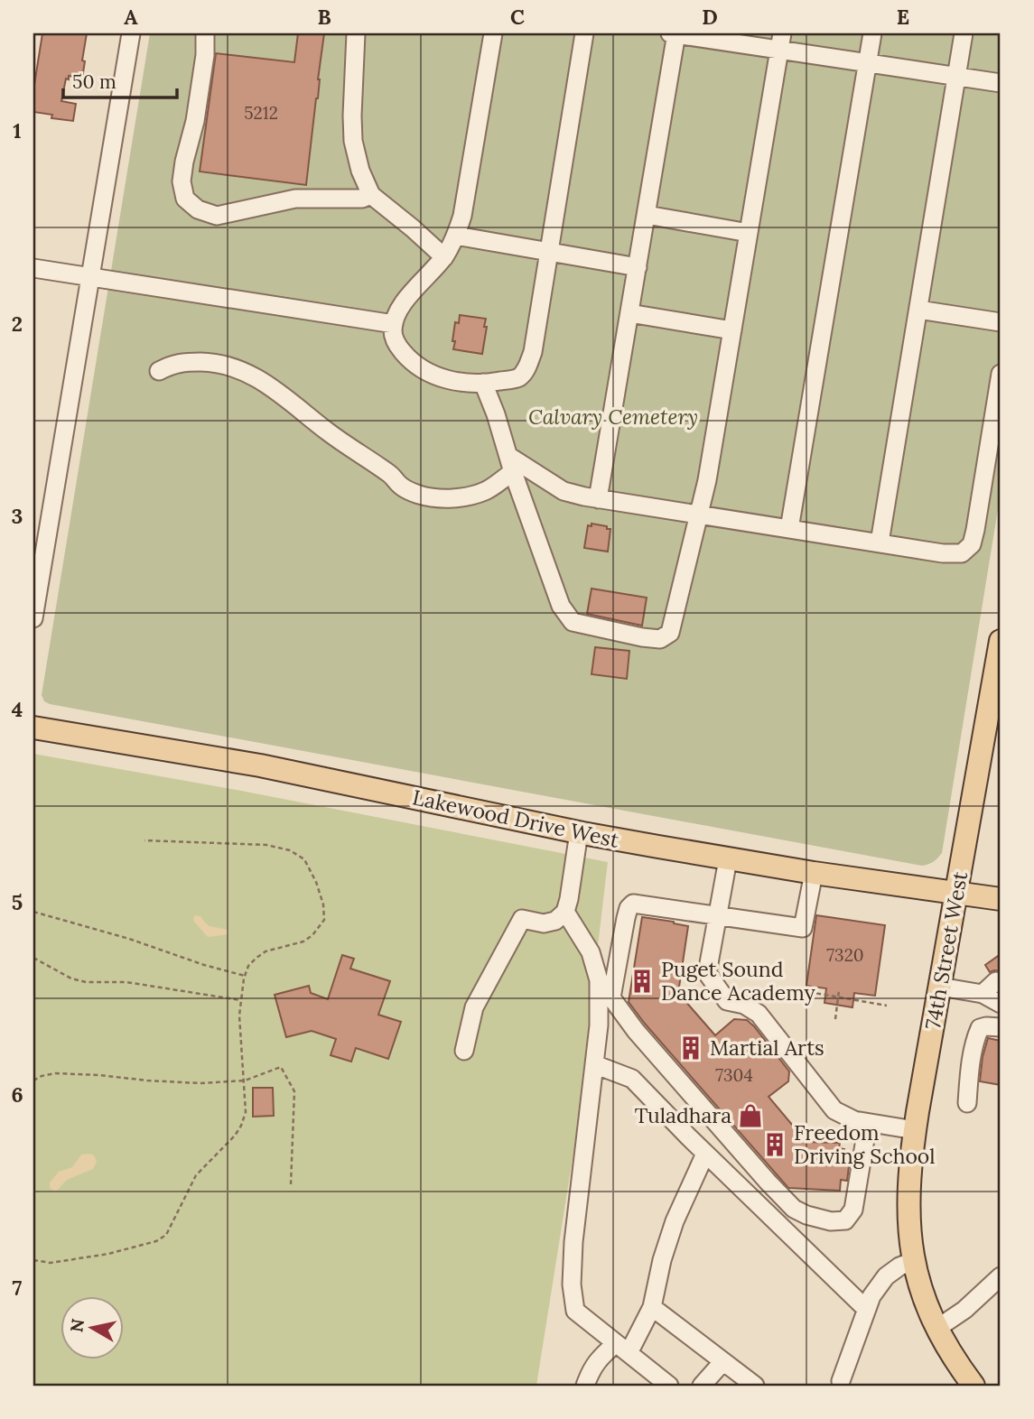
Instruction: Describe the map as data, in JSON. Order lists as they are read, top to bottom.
{
  "streets": {
    "main road": ["Lakewood Drive West", "74th Street West"]
  },
  "crossings": [
    ["Lakewood Drive West", "74th Street West"]
  ],
  "parks": ["Calvary Cemetery"],
  "places": {
    "building": ["Puget Sound Dance Academy", "Martial Arts", "Freedom Driving School"],
    "shop": ["Tuladhara"]
  },
  "house_numbers": ["5212", "7320", "7304"],
  "scale_bar": "50 m",
  "north": "left",
  "grid": {
    "columns": [
      "A",
      "B",
      "C",
      "D",
      "E"
    ],
    "rows": [
      "1",
      "2",
      "3",
      "4",
      "5",
      "6",
      "7"
    ]
  }
}
